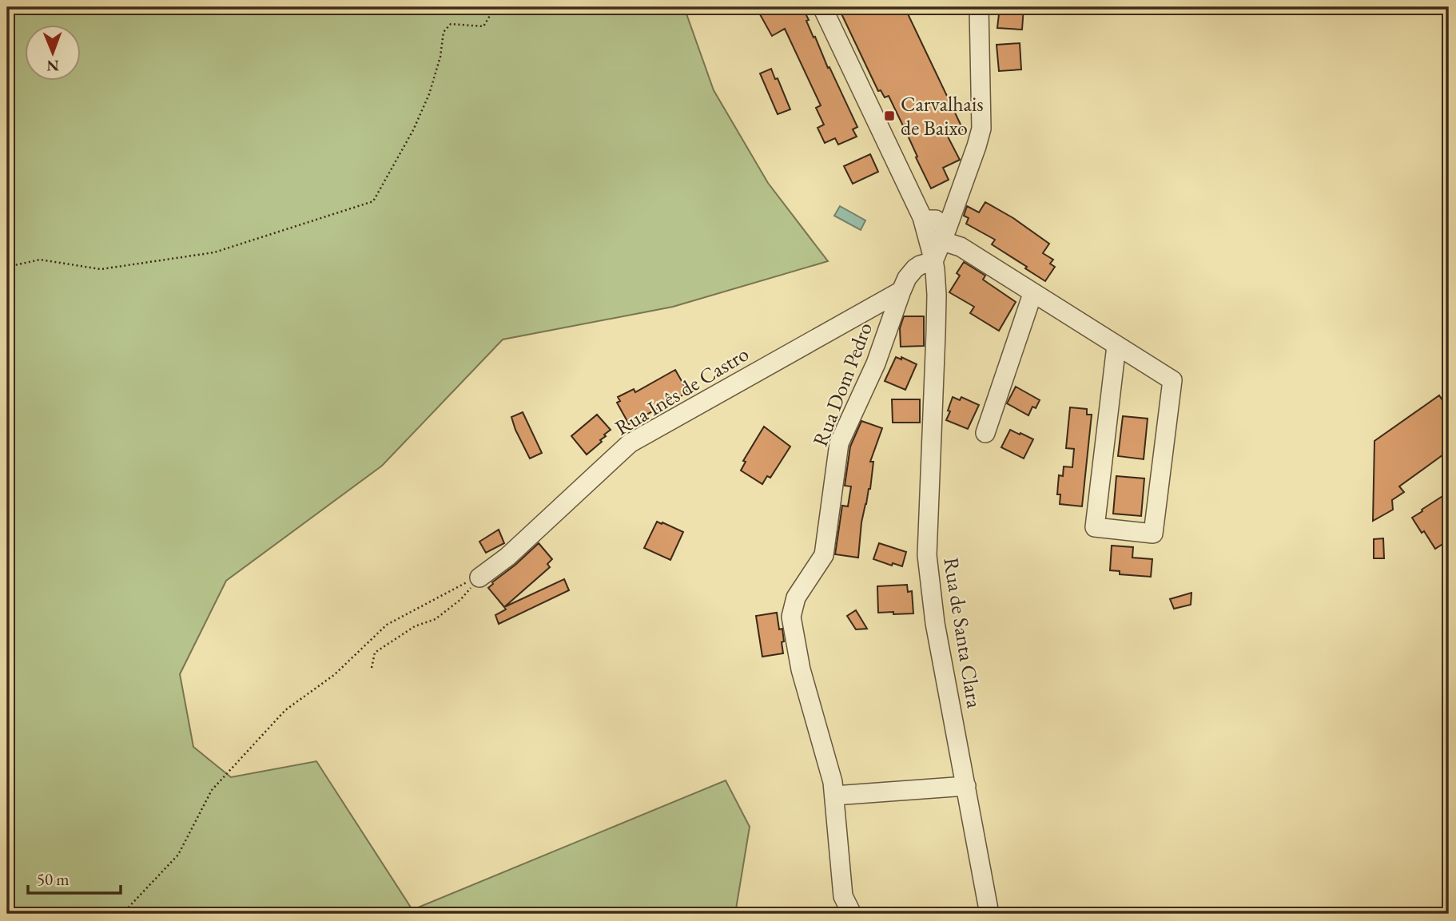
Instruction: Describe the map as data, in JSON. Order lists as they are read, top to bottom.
{
  "streets": {
    "street": ["Rua Dom Pedro", "Rua Inês de Castro", "Rua de Santa Clara"]
  },
  "crossings": [
    ["Rua Dom Pedro", "Rua Inês de Castro"],
    ["Rua Dom Pedro", "Rua de Santa Clara"]
  ],
  "places": {
    "transit": ["Carvalhais de Baixo"]
  },
  "scale_bar": "50 m",
  "north": "bottom"
}
